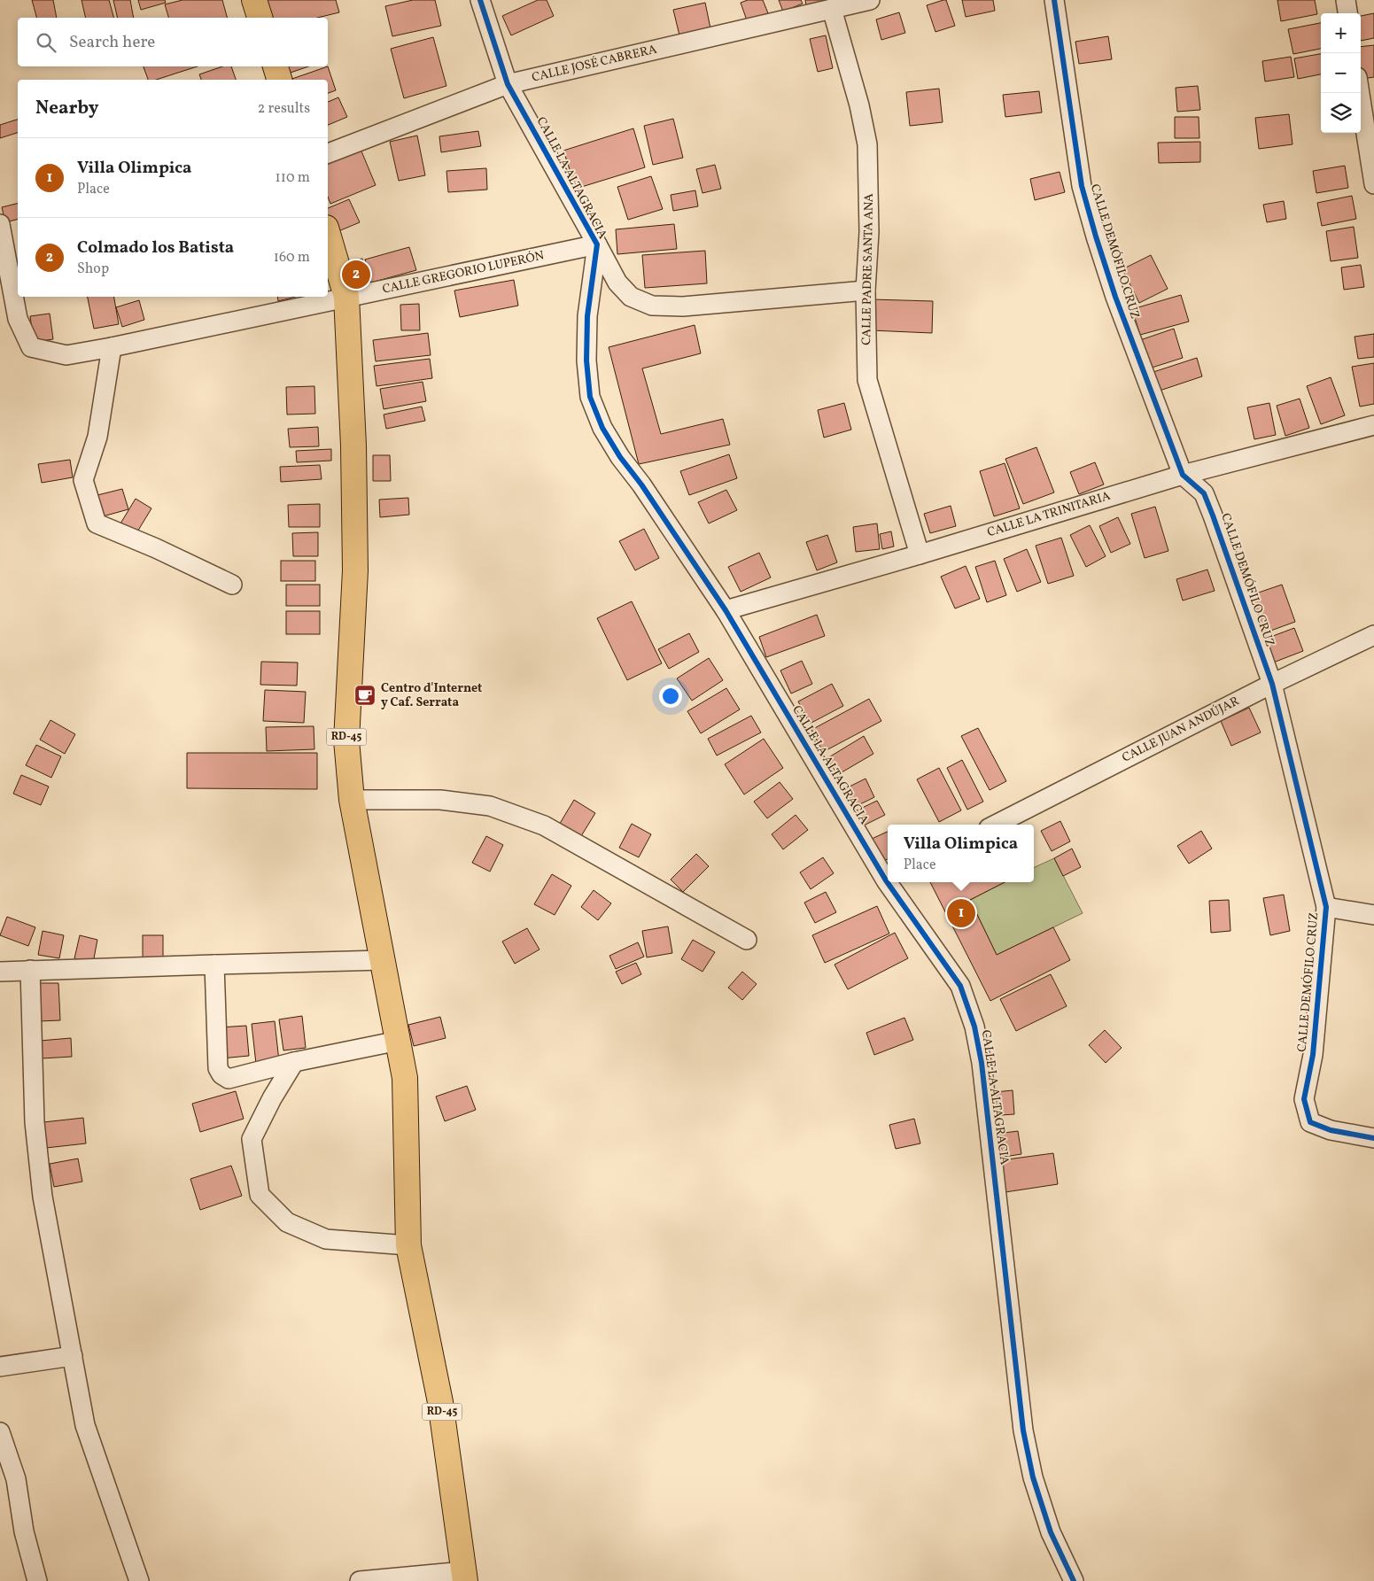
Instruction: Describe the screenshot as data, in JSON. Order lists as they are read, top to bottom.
{
  "streets": {
    "main road": ["RD-45"],
    "street": [
      "CALLE JOSÉ CABRERA",
      "CALLE LA ALTAGRACIA",
      "CALLE DEMÓFILO CRUZ",
      "CALLE PADRE SANTA ANA",
      "CALLE GREGORIO LUPERÓN",
      "CALLE LA TRINITARIA",
      "CALLE JUAN ANDÚJAR"
    ]
  },
  "crossings": [
    ["CALLE JOSÉ CABRERA", "CALLE LA ALTAGRACIA"],
    ["CALLE JOSÉ CABRERA", "CALLE PADRE SANTA ANA"],
    ["CALLE LA ALTAGRACIA", "CALLE GREGORIO LUPERÓN"],
    ["CALLE LA ALTAGRACIA", "CALLE LA TRINITARIA"],
    ["CALLE DEMÓFILO CRUZ", "CALLE LA TRINITARIA"],
    ["CALLE DEMÓFILO CRUZ", "CALLE JUAN ANDÚJAR"],
    ["CALLE PADRE SANTA ANA", "CALLE LA TRINITARIA"],
    ["CALLE GREGORIO LUPERÓN", "RD-45"]
  ],
  "places": {
    "cafe": ["Centro d'Internet y Caf. Serrata"]
  },
  "page": {
    "map_buttons": ["+", "−"],
    "search": "Search here",
    "heading": ["Nearby", "2 results"],
    "list": [
      {
        "mark": "1",
        "name": "Villa Olimpica",
        "note": "Place",
        "value": "110 m"
      },
      {
        "mark": "2",
        "name": "Colmado los Batista",
        "note": "Shop",
        "value": "160 m"
      }
    ],
    "pins": ["2", "1"],
    "popup": ["Villa Olimpica", "Place"]
  }
}
